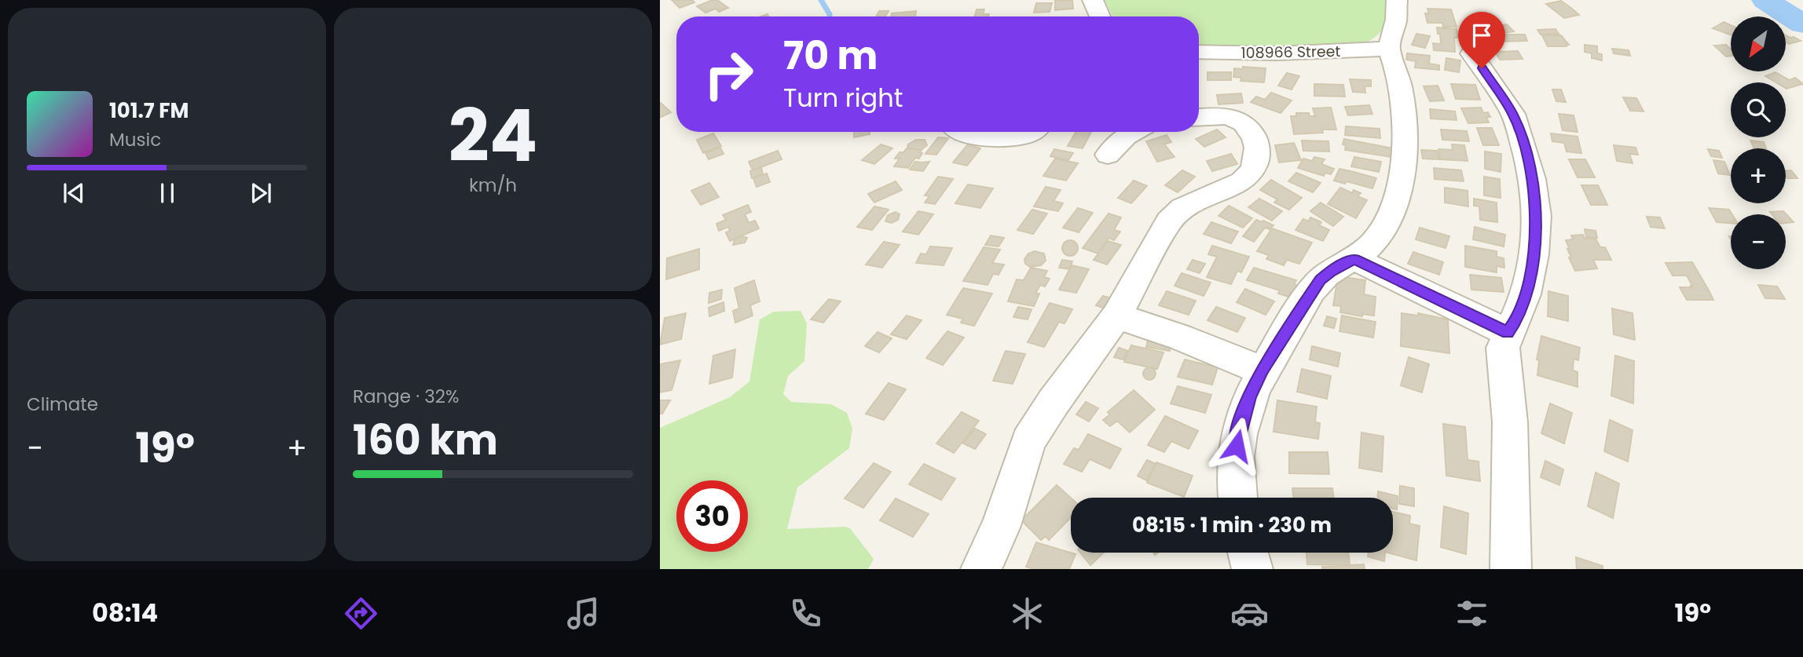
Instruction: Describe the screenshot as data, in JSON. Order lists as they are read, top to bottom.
{
  "streets": {
    "street": ["108966 Street"]
  },
  "north": "bottom left",
  "page": {
    "tile": [
      ["24", "km/h"],
      "Climate",
      ["Range · 32%", "160 km"]
    ],
    "map_buttons": ["+", "−"],
    "turn": ["70 m", "Turn right"],
    "song": ["101.7 FM", "Music"],
    "heat": ["−", "19°", "+"],
    "limit": "30",
    "trip": "08:15 · 1 min · 230 m",
    "tabs": ["08:14", "19°"]
  }
}
